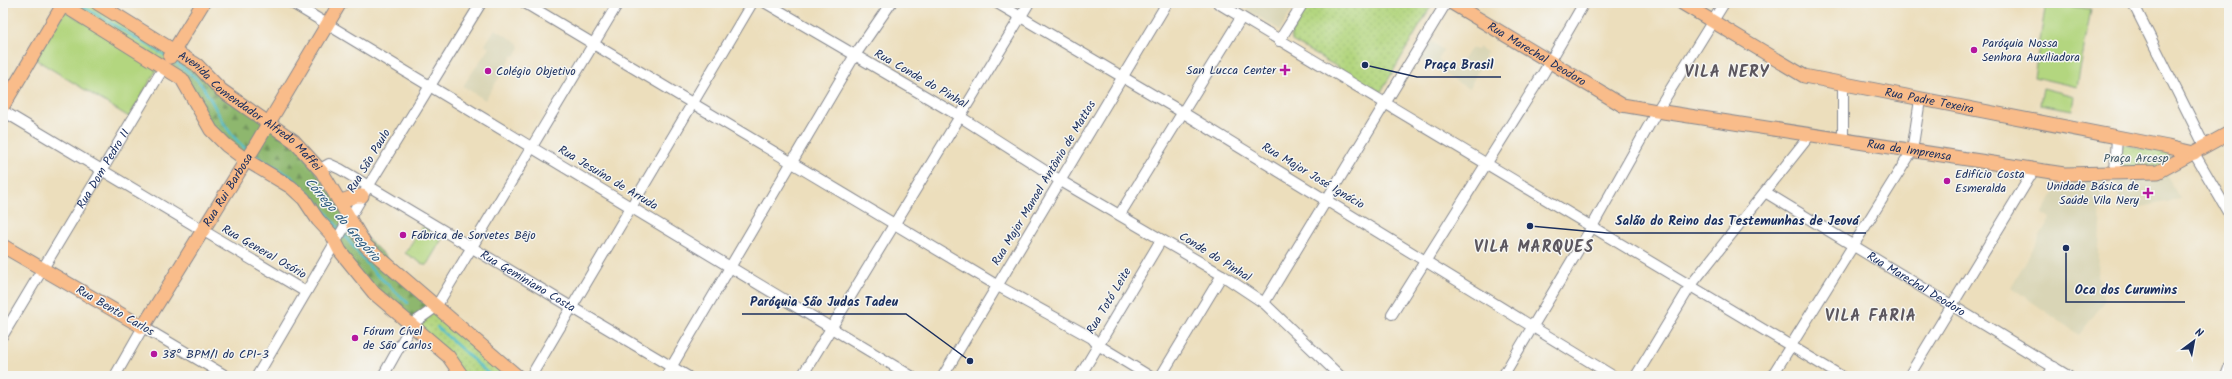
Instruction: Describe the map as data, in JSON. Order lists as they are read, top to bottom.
{
  "streets": {
    "main road": [
      "Rua Marechal Deodoro",
      "Rua Padre Texeira",
      "Avenida Comendador Alfredo Maffei",
      "Rua da Imprensa",
      "Rua Dom Pedro II",
      "Rua Rui Barbosa",
      "Rua Bento Carlos"
    ],
    "street": [
      "Rua Conde do Pinhal",
      "Rua São Paulo",
      "Rua Major José Ignácio",
      "Rua Jesuíno de Arruda",
      "Rua Major Manoel Antônio de Mattos",
      "Rua General Osório",
      "Conde do Pinhal",
      "Rua Geminiano Costa",
      "Rua Totó Leite"
    ]
  },
  "crossings": [
    ["Rua Marechal Deodoro", "Rua da Imprensa"],
    ["Rua Conde do Pinhal", "Rua Major Manoel Antônio de Mattos"],
    ["Rua Conde do Pinhal", "Conde do Pinhal"],
    ["Rua Padre Texeira", "Rua da Imprensa"],
    ["Avenida Comendador Alfredo Maffei", "Rua São Paulo"],
    ["Avenida Comendador Alfredo Maffei", "Rua Dom Pedro II"],
    ["Avenida Comendador Alfredo Maffei", "Rua Rui Barbosa"],
    ["Avenida Comendador Alfredo Maffei", "Rua Geminiano Costa"],
    ["Rua São Paulo", "Rua Jesuíno de Arruda"],
    ["Rua São Paulo", "Rua General Osório"],
    ["Rua São Paulo", "Rua Geminiano Costa"],
    ["Rua Dom Pedro II", "Rua General Osório"],
    ["Rua Dom Pedro II", "Rua Bento Carlos"],
    ["Rua Major José Ignácio", "Rua Major Manoel Antônio de Mattos"],
    ["Rua Jesuíno de Arruda", "Rua Rui Barbosa"],
    ["Rua Major Manoel Antônio de Mattos", "Conde do Pinhal"],
    ["Rua Rui Barbosa", "Rua General Osório"],
    ["Rua Rui Barbosa", "Rua Bento Carlos"],
    ["Conde do Pinhal", "Rua Totó Leite"]
  ],
  "districts": ["VILA NERY", "VILA MARQUES", "VILA FARIA"],
  "water": ["Córrego do Gregório"],
  "parks": ["Praça Arcesp"],
  "places": {
    "other": [
      "Paróquia Nossa Senhora Auxiliadora",
      "Praça Brasil",
      "Colégio Objetivo",
      "Edifício Costa Esmeralda",
      "Salão do Reino das Testemunhas de Jeová",
      "Fábrica de Sorvetes Bêjo",
      "Oca dos Curumins",
      "Fórum Cível de São Carlos",
      "38º BPM/I do CPI-3",
      "Paróquia São Judas Tadeu"
    ],
    "health": ["San Lucca Center", "Unidade Básica de Saúde Vila Nery"]
  },
  "north": "top right"
}
